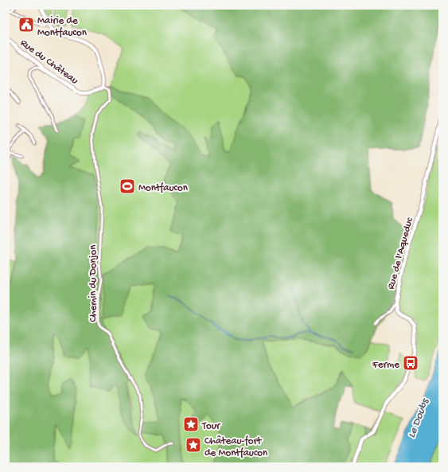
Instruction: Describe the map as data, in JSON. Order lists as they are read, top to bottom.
{
  "streets": {
    "street": ["Rue du Château", "Rue de l'Aqueduc", "Chemin du Donjon"]
  },
  "crossings": [
    ["Rue du Château", "Chemin du Donjon"]
  ],
  "water": ["Le Doubs"],
  "places": {
    "public building": ["Mairie de Montfaucon"],
    "sports": ["Montfaucon"],
    "bus stop": ["Ferme"],
    "place": ["Tour", "Château-fort de Montfaucon"]
  }
}
